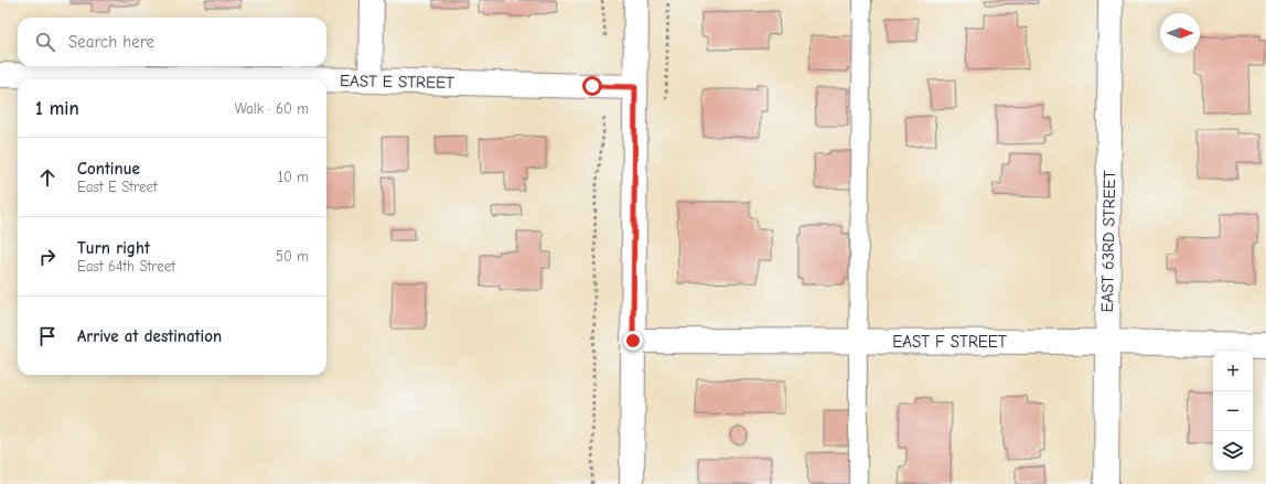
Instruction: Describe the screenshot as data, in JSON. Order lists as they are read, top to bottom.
{
  "streets": {
    "street": ["EAST E STREET", "EAST 63RD STREET", "EAST F STREET"]
  },
  "crossings": [
    ["EAST 63RD STREET", "EAST F STREET"]
  ],
  "north": "right",
  "page": {
    "search": "Search here",
    "heading": ["1 min", "Walk · 60 m"],
    "list": [
      ["Continue", "East E Street", "10 m"],
      ["Turn right", "East 64th Street", "50 m"],
      "Arrive at destination"
    ],
    "map_buttons": ["+", "−"]
  }
}
